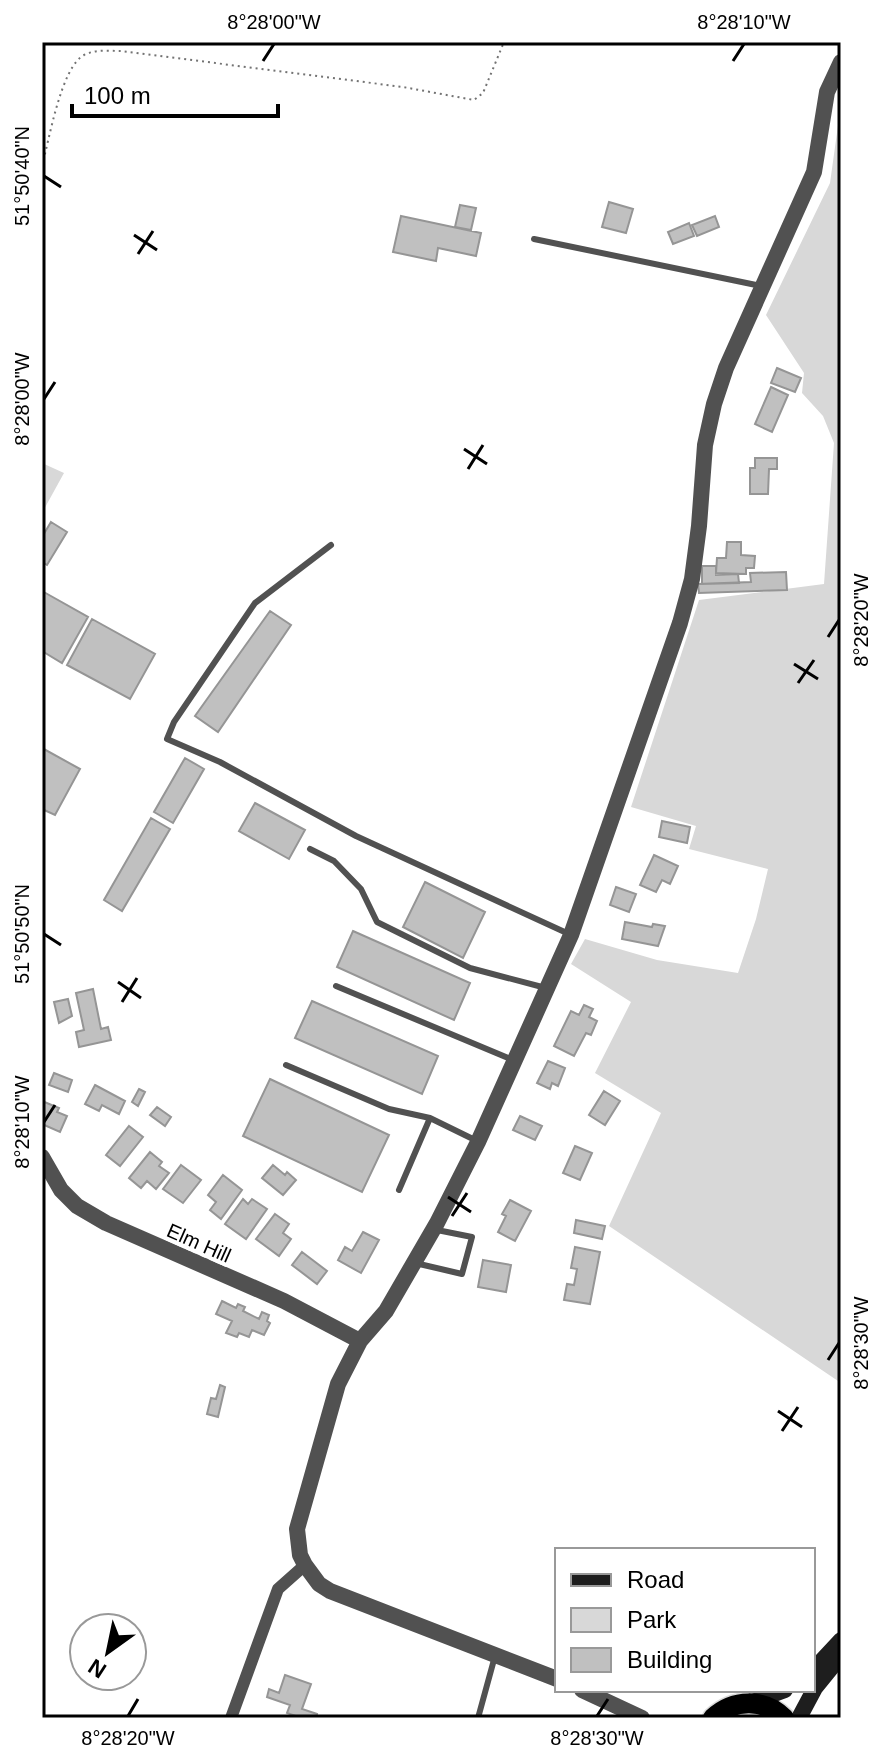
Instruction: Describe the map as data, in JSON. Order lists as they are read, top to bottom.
{
  "streets": {
    "street": ["Elm Hill"]
  },
  "legend": ["Road", "Park", "Building"],
  "scale_bar": "100 m",
  "north": "bottom left",
  "coordinates": [
    "8°28'00\"W",
    "8°28'10\"W",
    "51°50'40\"N",
    "8°28'20\"W",
    "51°50'50\"N",
    "8°28'30\"W"
  ]
}
